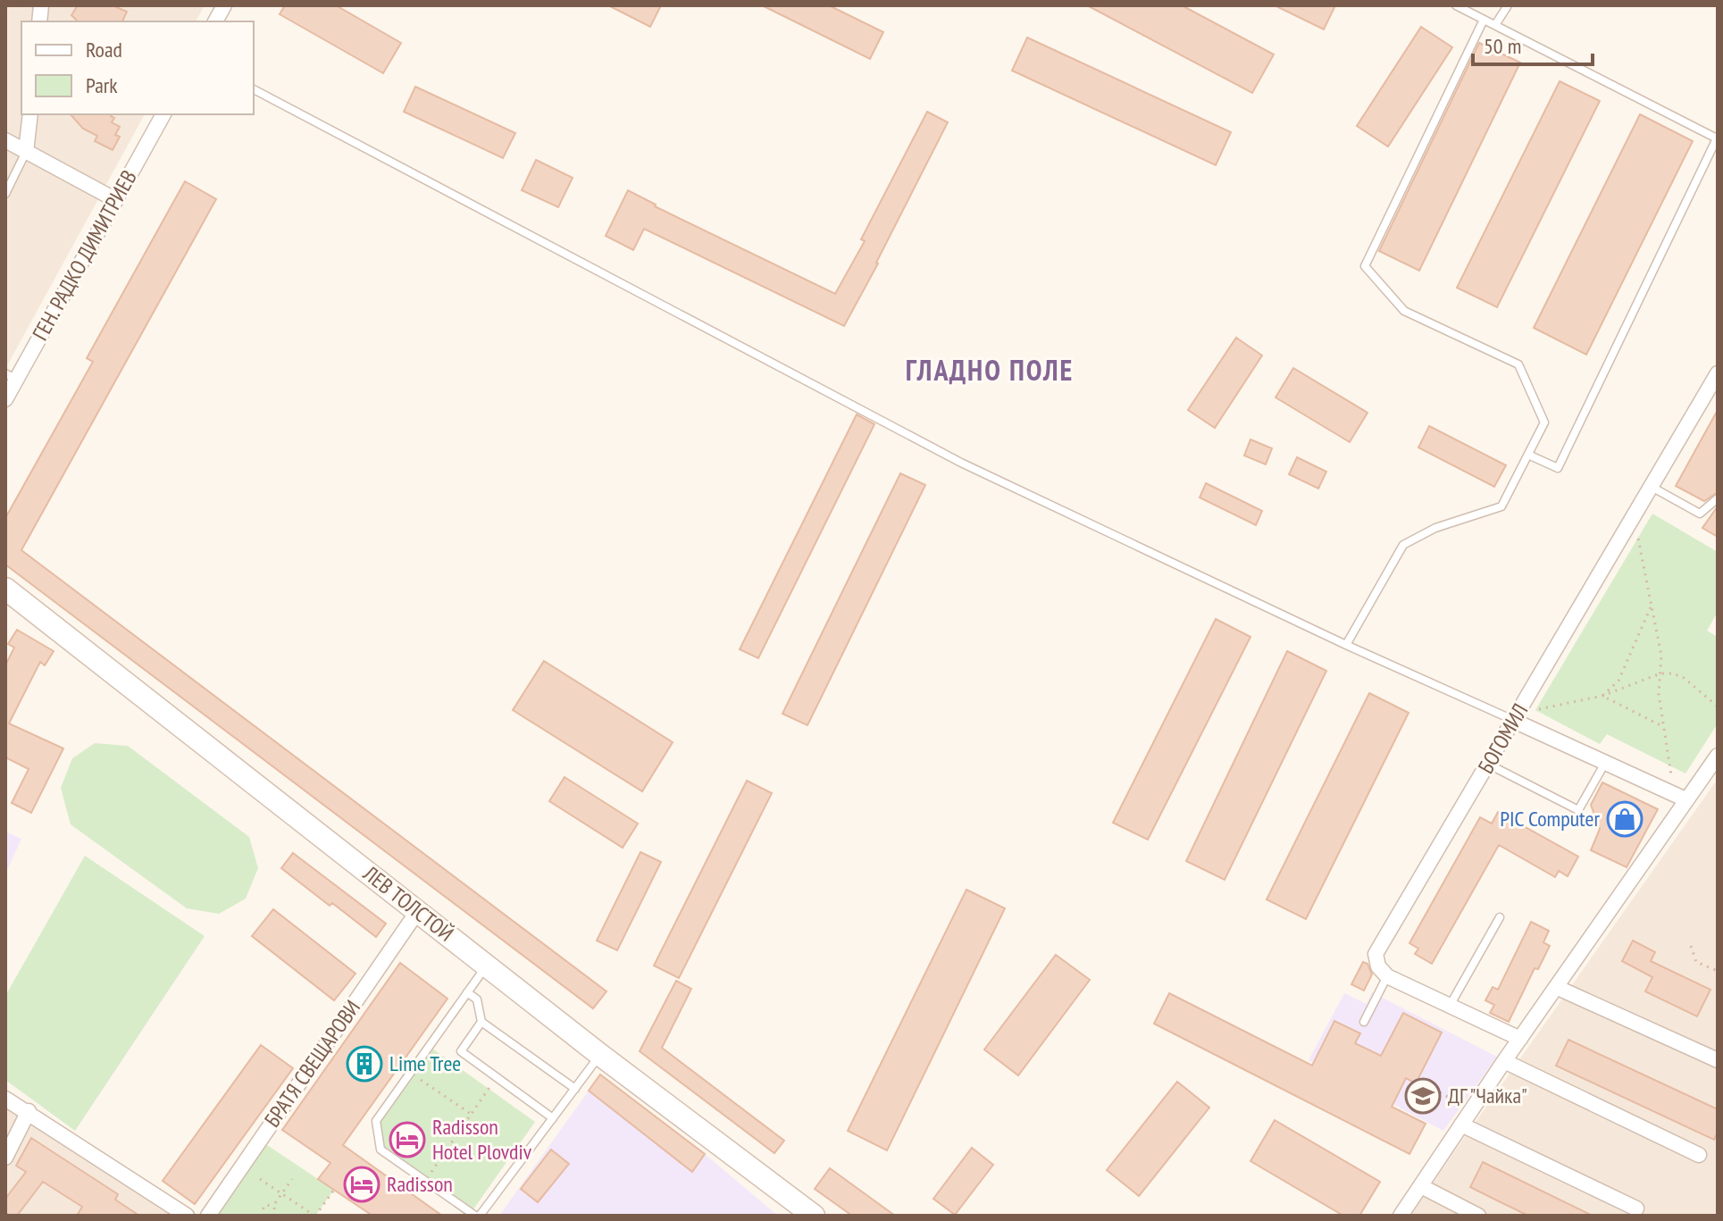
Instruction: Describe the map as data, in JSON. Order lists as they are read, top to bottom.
{
  "streets": {
    "street": [
      "ГЕН. РАДКО ДИМИТРИЕВ",
      "БОГОМИЛ",
      "ЛЕВ ТОЛСТОЙ",
      "БРАТЯ СВЕЩАРОВИ"
    ]
  },
  "crossings": [
    ["ЛЕВ ТОЛСТОЙ", "БРАТЯ СВЕЩАРОВИ"]
  ],
  "districts": ["ГЛАДНО ПОЛЕ"],
  "places": {
    "shop": ["PIC Computer"],
    "building": ["Lime Tree"],
    "school or university": ["ДГ \"Чайка\""],
    "hotel": ["Radisson Hotel Plovdiv", "Radisson"]
  },
  "legend": ["Road", "Park"],
  "scale_bar": "50 m"
}
